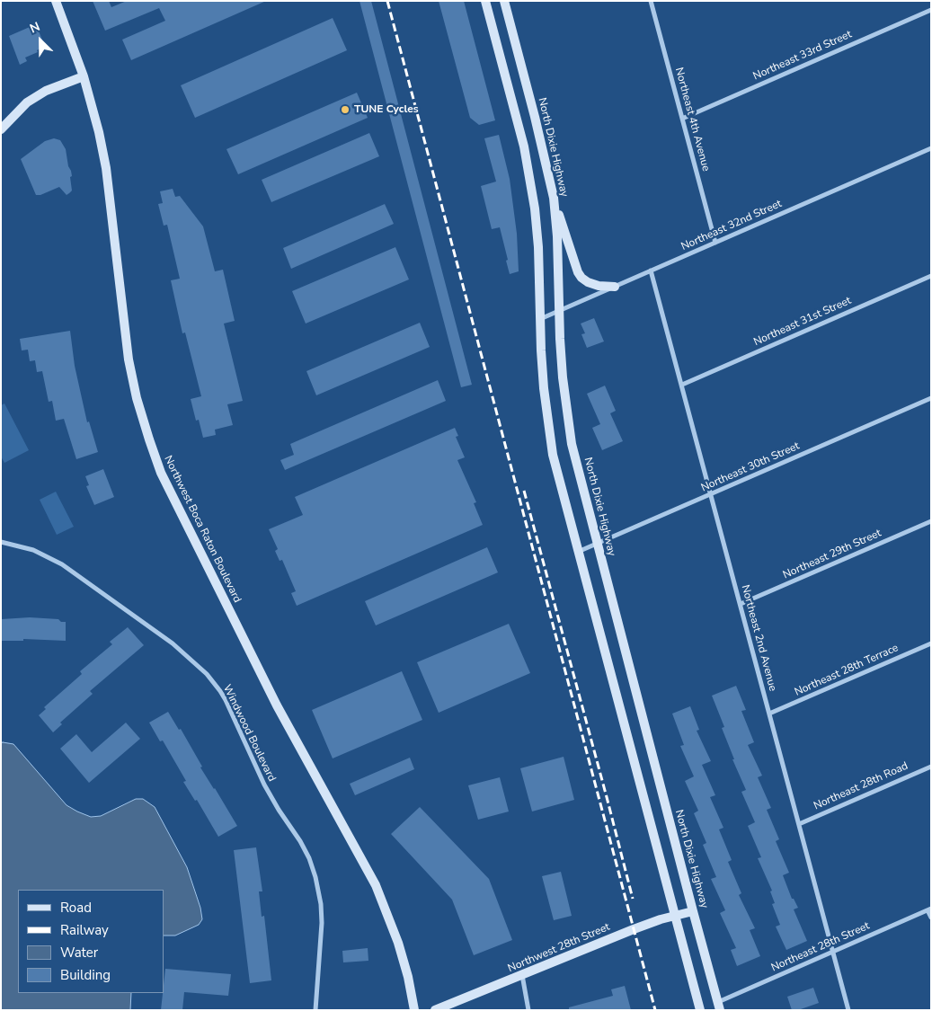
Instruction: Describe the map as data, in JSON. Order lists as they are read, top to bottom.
{
  "streets": {
    "main road": ["North Dixie Highway", "Northwest Boca Raton Boulevard", "Northwest 28th Street"],
    "street": [
      "Northeast 33rd Street",
      "Northeast 4th Avenue",
      "Northeast 32nd Street",
      "Northeast 31st Street",
      "Northeast 30th Street",
      "Northeast 29th Street",
      "Northeast 2nd Avenue",
      "Northeast 28th Terrace",
      "Windwood Boulevard",
      "Northeast 28th Road",
      "Northeast 28th Street"
    ]
  },
  "crossings": [
    ["Northeast 33rd Street", "Northeast 4th Avenue"],
    ["Northeast 4th Avenue", "Northeast 32nd Street"],
    ["North Dixie Highway", "Northeast 32nd Street"],
    ["North Dixie Highway", "Northeast 30th Street"],
    ["North Dixie Highway", "Northeast 28th Street"],
    ["North Dixie Highway", "Northwest 28th Street"],
    ["Northeast 32nd Street", "Northeast 2nd Avenue"],
    ["Northeast 31st Street", "Northeast 2nd Avenue"],
    ["Northeast 30th Street", "Northeast 2nd Avenue"],
    ["Northeast 29th Street", "Northeast 2nd Avenue"],
    ["Northeast 2nd Avenue", "Northeast 28th Terrace"],
    ["Northeast 2nd Avenue", "Northeast 28th Road"],
    ["Northeast 2nd Avenue", "Northeast 28th Street"]
  ],
  "places": ["TUNE Cycles"],
  "legend": [
    "Road",
    "Railway",
    "Water",
    "Building"
  ],
  "north": "top left"
}
